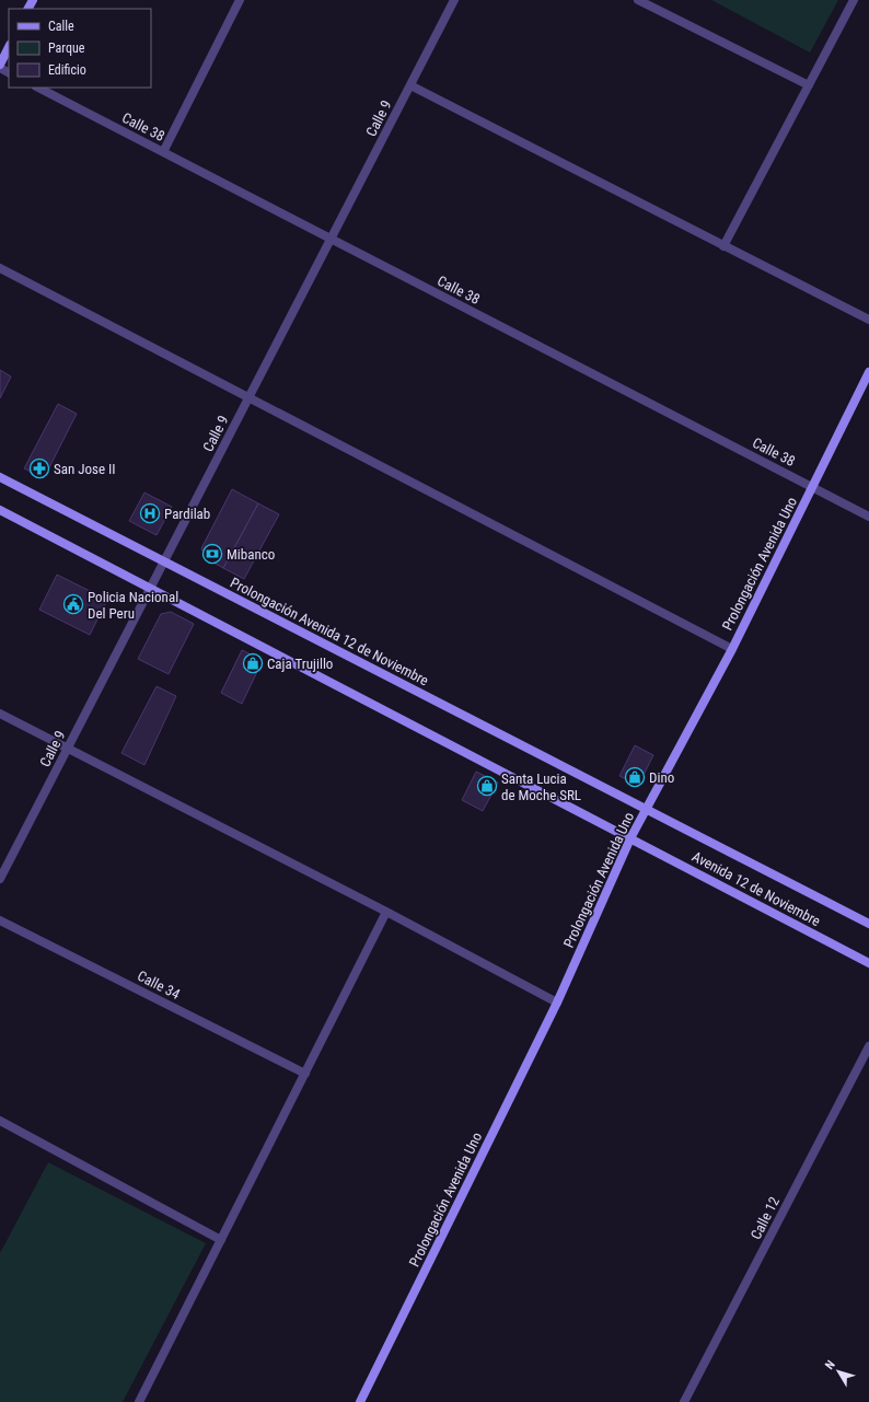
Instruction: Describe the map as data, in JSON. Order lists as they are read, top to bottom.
{
  "streets": {
    "main road": ["Prolongación Avenida Uno", "Prolongación Avenida 12 de Noviembre", "Avenida 12 de Noviembre"],
    "street": [
      "Calle 9",
      "Calle 38",
      "Calle 34",
      "Calle 12"
    ]
  },
  "crossings": [
    ["Calle 9", "Calle 38"],
    ["Calle 9", "Prolongación Avenida 12 de Noviembre"],
    ["Calle 38", "Prolongación Avenida Uno"],
    ["Prolongación Avenida Uno", "Prolongación Avenida 12 de Noviembre"],
    ["Prolongación Avenida Uno", "Avenida 12 de Noviembre"],
    ["Prolongación Avenida 12 de Noviembre", "Avenida 12 de Noviembre"]
  ],
  "places": {
    "pharmacy": ["San Jose II"],
    "hospital": ["Pardilab"],
    "bank": ["Mibanco"],
    "public building": ["Policia Nacional Del Peru"],
    "shop": ["Caja Trujillo", "Dino", "Santa Lucia de Moche SRL"]
  },
  "legend": ["Calle", "Parque", "Edificio"],
  "north": "top left"
}
